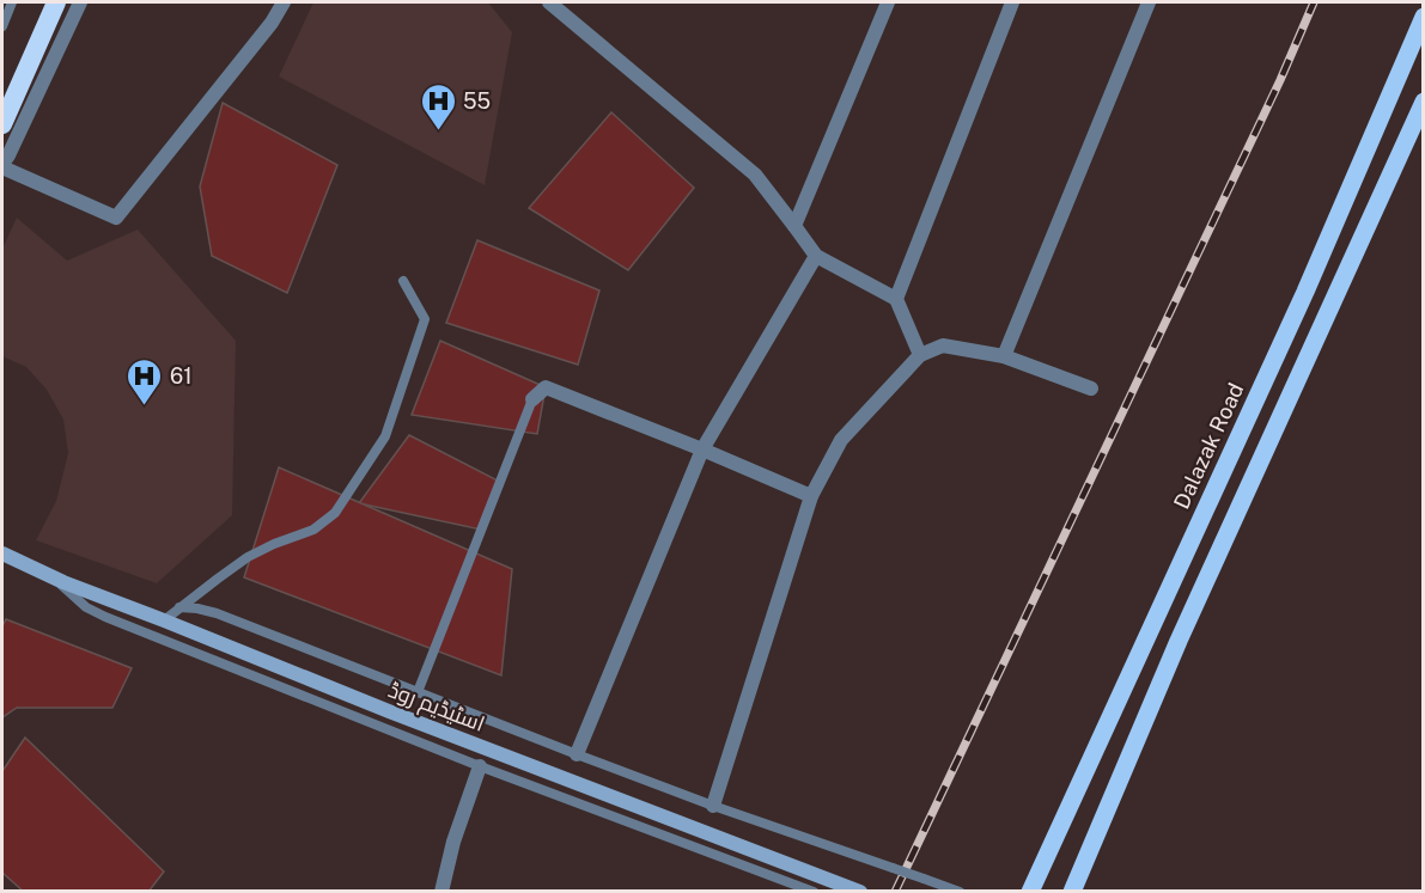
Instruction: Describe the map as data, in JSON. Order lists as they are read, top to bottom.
{
  "streets": {
    "main road": ["Dalazak Road", "اسٹیڈیم روڈ"]
  },
  "places": {
    "hospital": ["55", "61"]
  }
}
